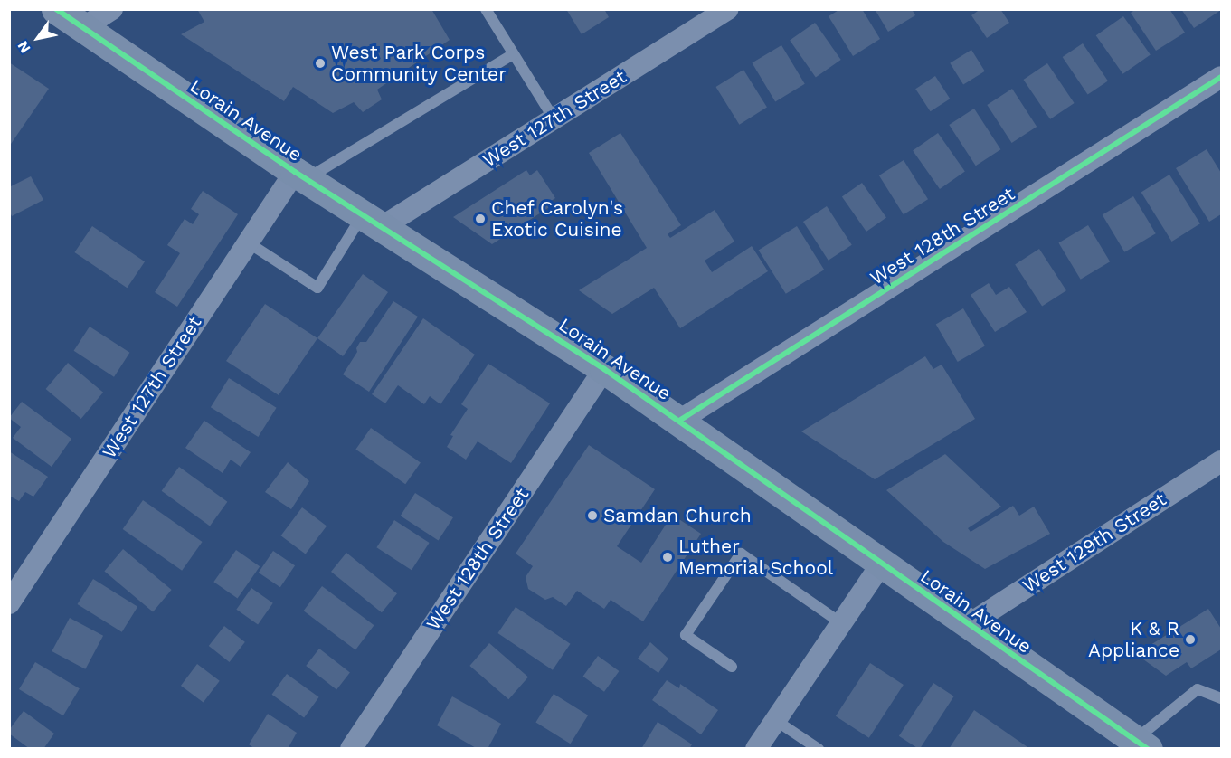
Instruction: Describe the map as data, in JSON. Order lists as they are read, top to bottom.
{
  "streets": {
    "main road": ["Lorain Avenue"],
    "street": ["West 127th Street", "West 128th Street", "West 129th Street"]
  },
  "crossings": [
    ["West 127th Street", "Lorain Avenue"],
    ["Lorain Avenue", "West 128th Street"],
    ["Lorain Avenue", "West 129th Street"]
  ],
  "places": [
    "West Park Corps Community Center",
    "Chef Carolyn's Exotic Cuisine",
    "Samdan Church",
    "Luther Memorial School",
    "K & R Appliance"
  ],
  "north": "bottom left"
}
